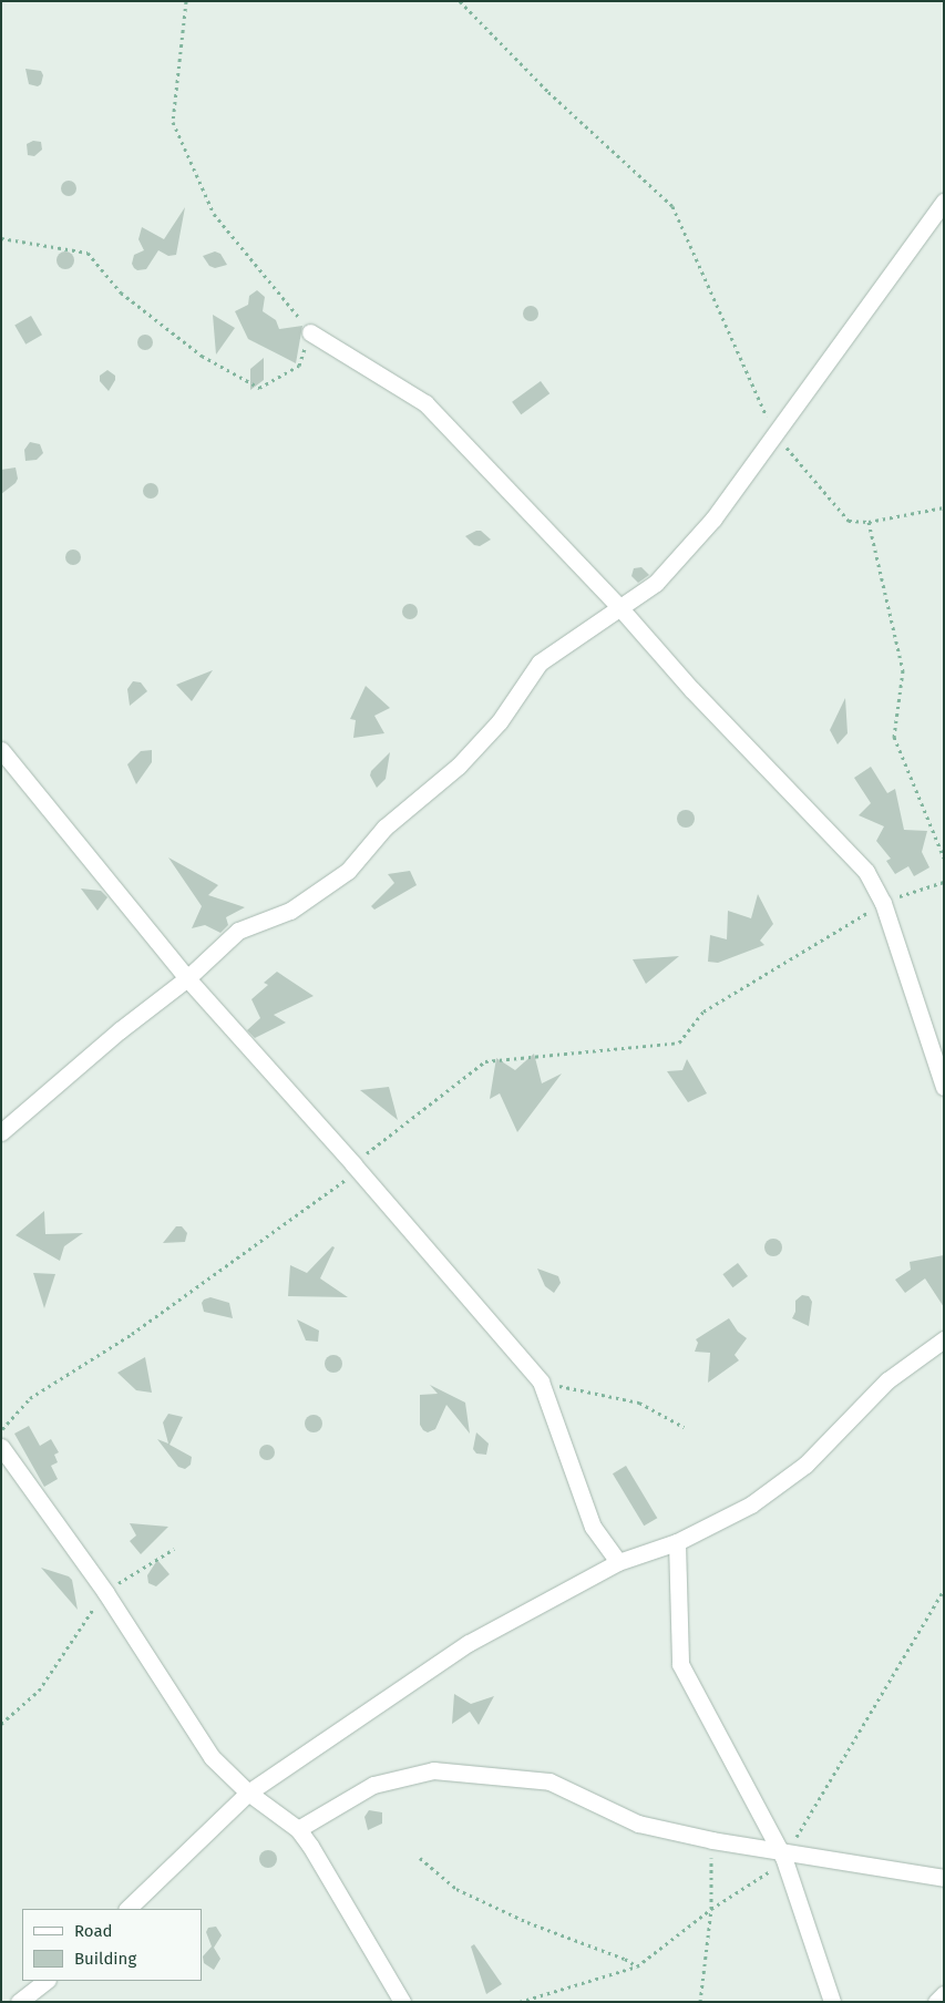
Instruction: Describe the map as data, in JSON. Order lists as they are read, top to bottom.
{
  "legend": ["Road", "Building"]
}
